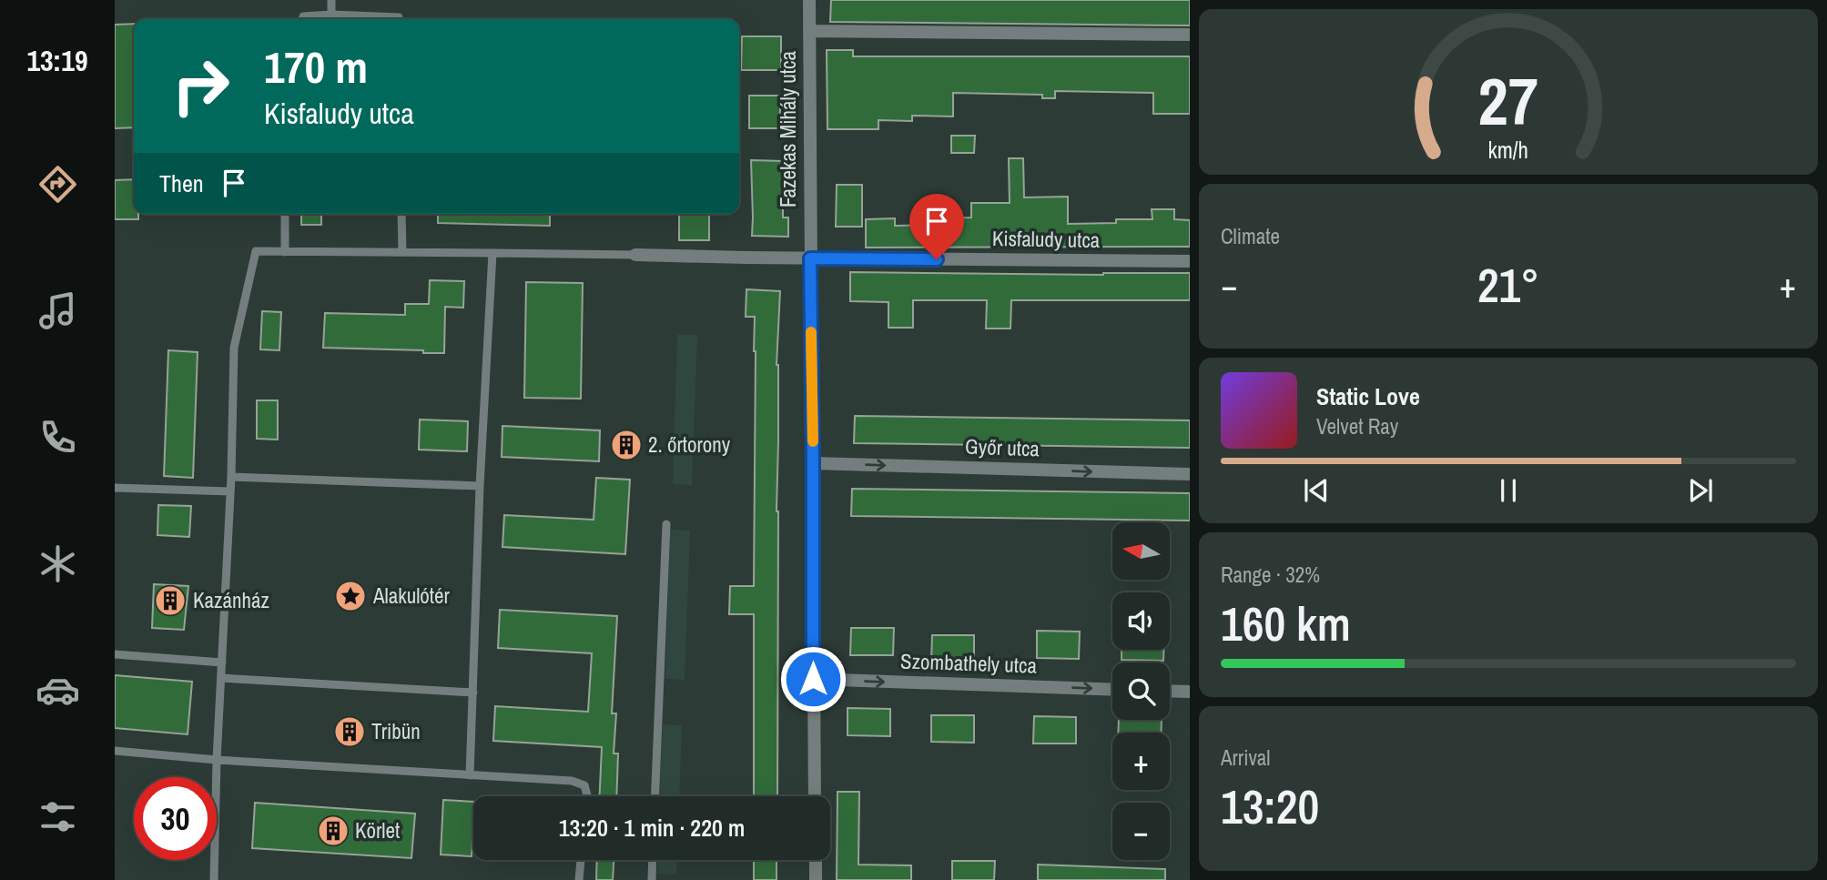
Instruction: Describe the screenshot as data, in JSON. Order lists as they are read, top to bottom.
{
  "streets": {
    "street": [
      "Fazekas Mihály utca",
      "Kisfaludy utca",
      "Győr utca",
      "Szombathely utca"
    ]
  },
  "crossings": [
    ["Fazekas Mihály utca", "Kisfaludy utca"],
    ["Fazekas Mihály utca", "Győr utca"],
    ["Fazekas Mihály utca", "Szombathely utca"]
  ],
  "one_way": ["Győr utca", "Szombathely utca"],
  "places": {
    "building": [
      "2. őrtorony",
      "Kazánház",
      "Tribün",
      "Körlet"
    ],
    "place": ["Alakulótér"]
  },
  "north": "left",
  "page": {
    "tabs": "13:19",
    "turn": ["170 m", "Kisfaludy utca"],
    "then": "Then",
    "tile": [
      "Climate",
      ["Range · 32%", "160 km"],
      ["Arrival", "13:20"]
    ],
    "heat": ["−", "21°", "+"],
    "song": ["Static Love", "Velvet Ray"],
    "map_buttons": ["+", "−"],
    "limit": "30",
    "trip": "13:20 · 1 min · 220 m",
    "gauge": ["27", "km/h"]
  }
}
